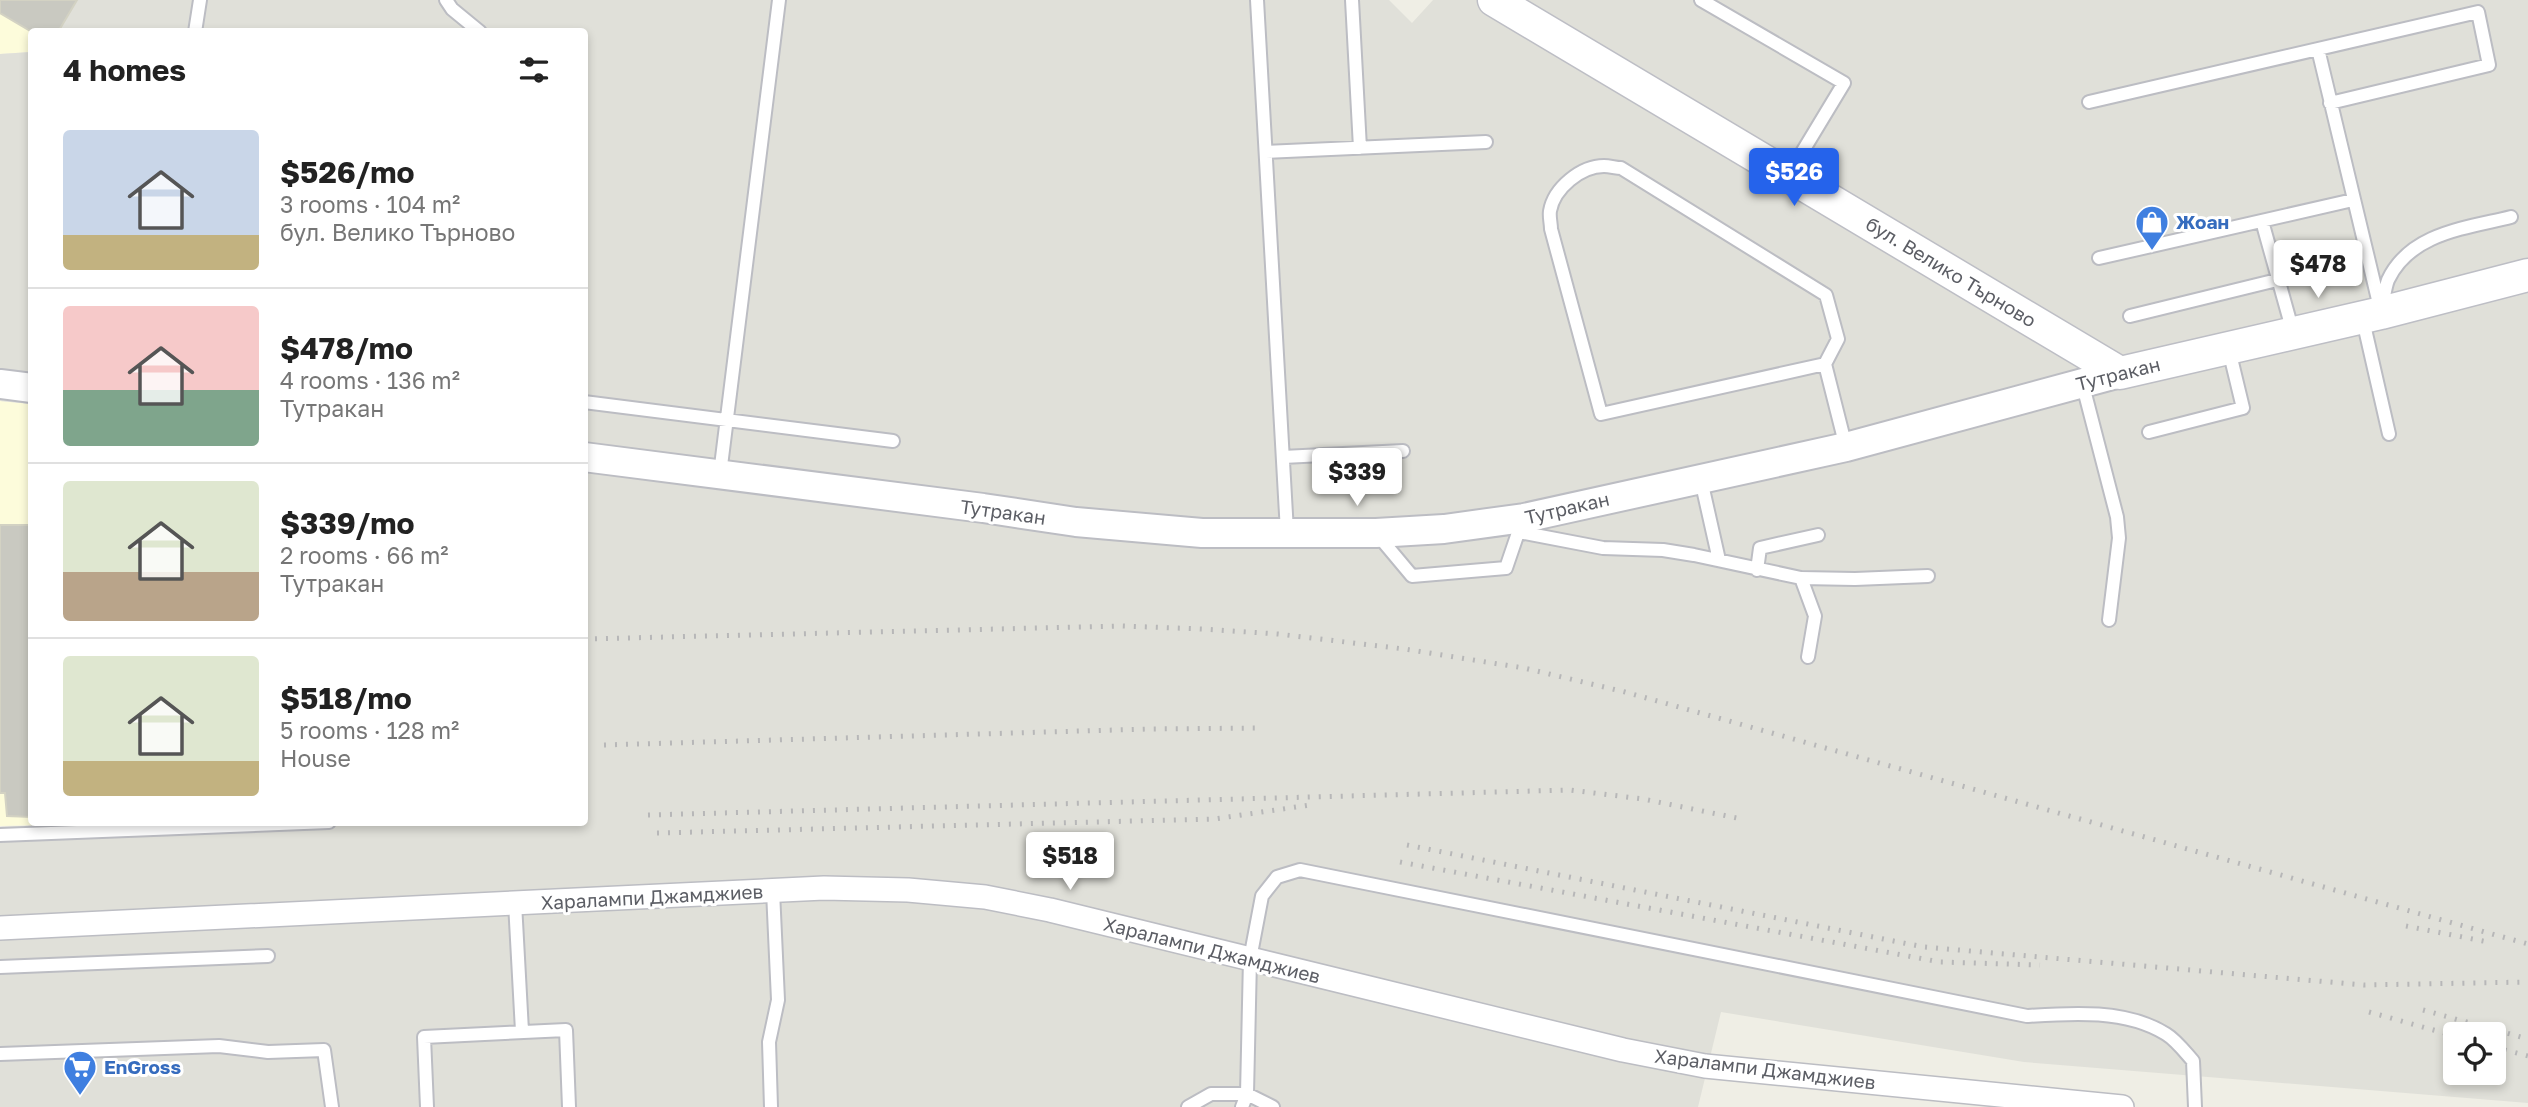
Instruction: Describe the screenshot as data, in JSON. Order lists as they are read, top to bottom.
{
  "streets": {
    "main road": ["бул. Велико Търново", "Тутракан"],
    "street": ["Харалампи Джамджиев"]
  },
  "crossings": [
    ["бул. Велико Търново", "Тутракан"]
  ],
  "places": {
    "shop": ["Жоан"],
    "supermarket": ["EnGross"]
  },
  "page": {
    "heading": "4 homes",
    "list": [
      {
        "name": "$526/mo",
        "note": "3 rooms · 104 m² · бул. Велико Търново"
      },
      {
        "name": "$478/mo",
        "note": "4 rooms · 136 m² · Тутракан"
      },
      {
        "name": "$339/mo",
        "note": "2 rooms · 66 m² · Тутракан"
      },
      {
        "name": "$518/mo",
        "note": "5 rooms · 128 m² · House"
      }
    ],
    "price": [
      "$526",
      "$478",
      "$339",
      "$518"
    ]
  }
}
